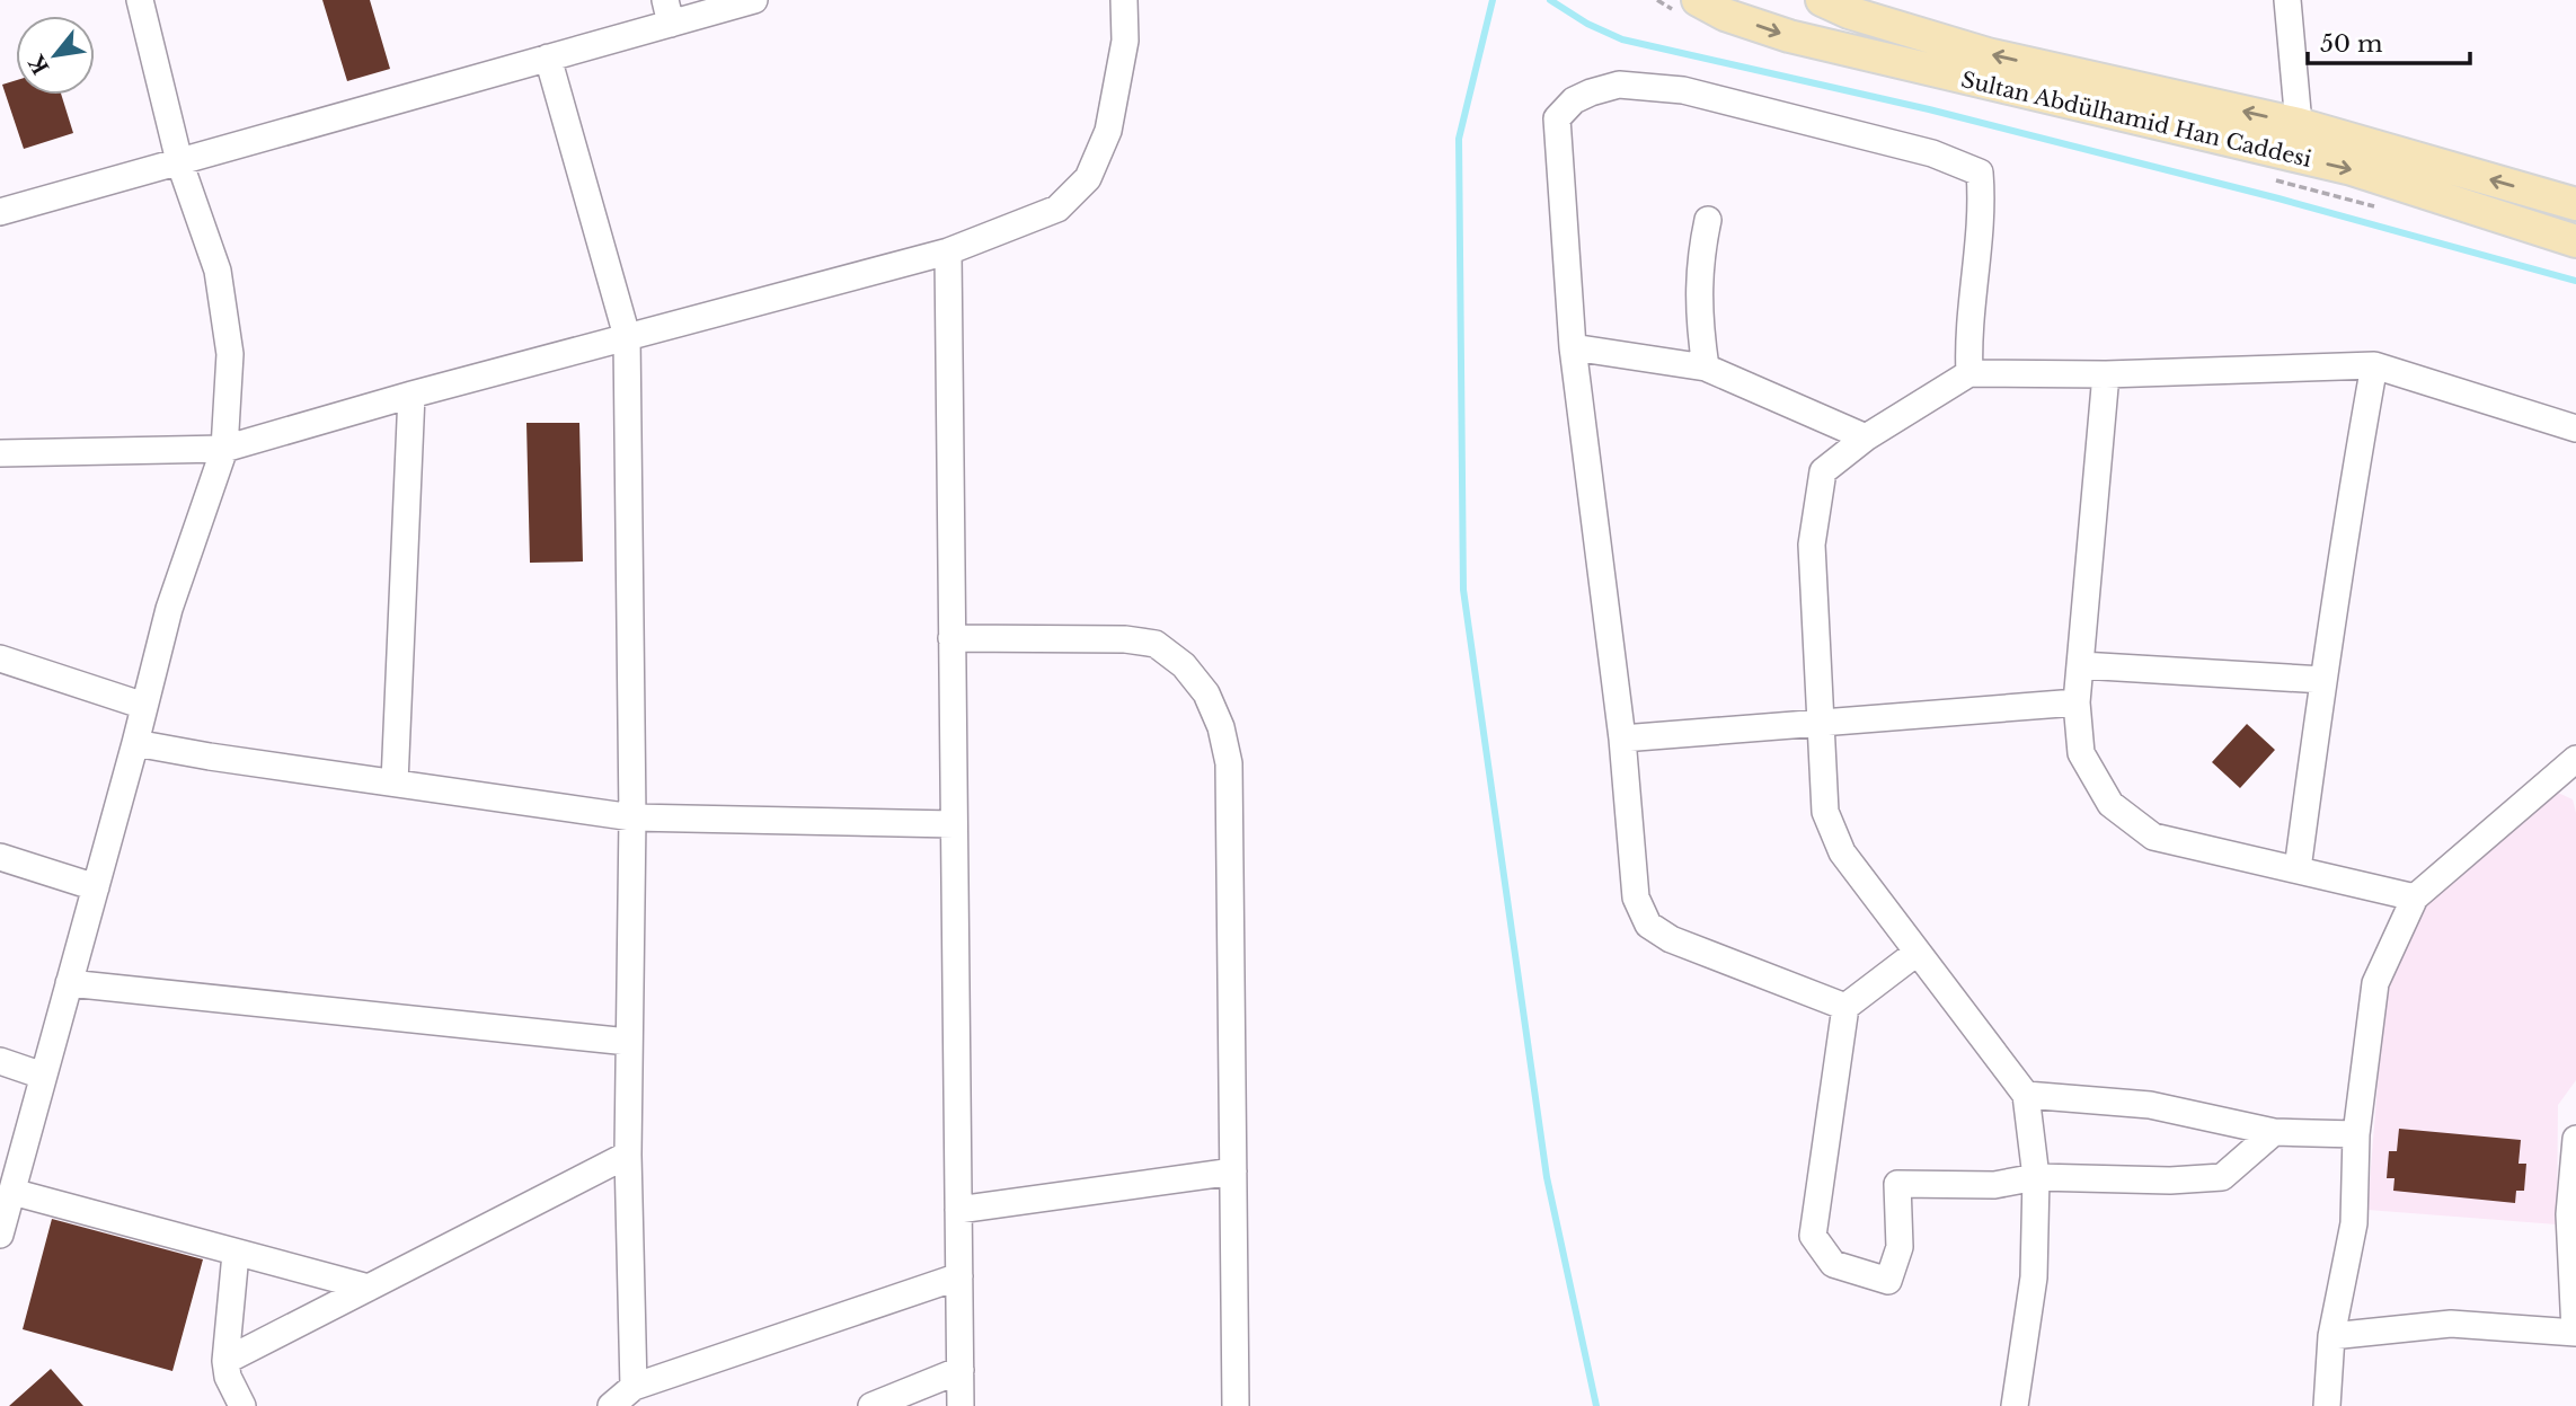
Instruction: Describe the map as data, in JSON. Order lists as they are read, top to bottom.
{
  "streets": {
    "main road": ["Sultan Abdülhamid Han Caddesi"]
  },
  "scale_bar": "50 m",
  "north": "bottom left"
}
